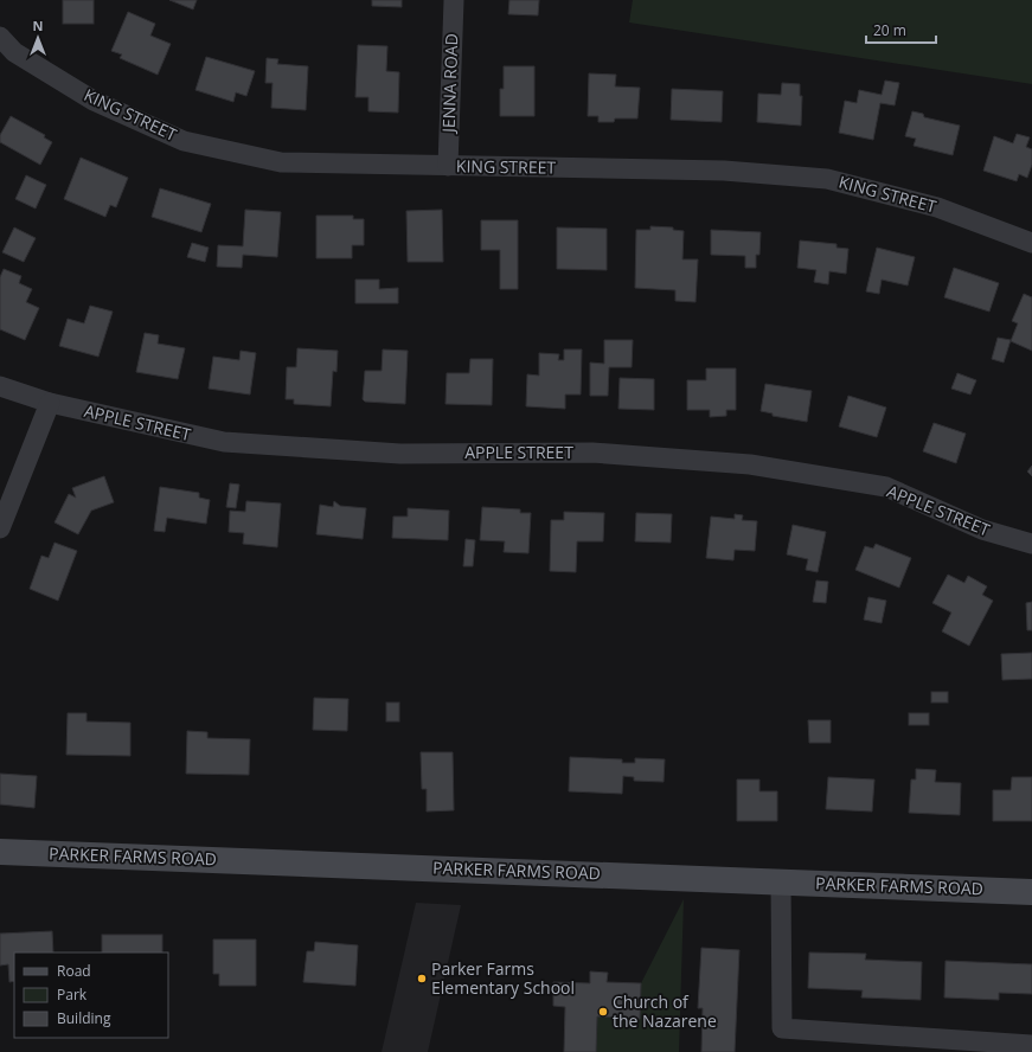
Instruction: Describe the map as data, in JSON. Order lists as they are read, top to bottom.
{
  "streets": {
    "street": [
      "JENNA ROAD",
      "KING STREET",
      "APPLE STREET",
      "PARKER FARMS ROAD"
    ]
  },
  "crossings": [
    ["JENNA ROAD", "KING STREET"]
  ],
  "places": ["Parker Farms Elementary School", "Church of the Nazarene"],
  "legend": ["Road", "Park", "Building"],
  "scale_bar": "20 m",
  "north": "top"
}
